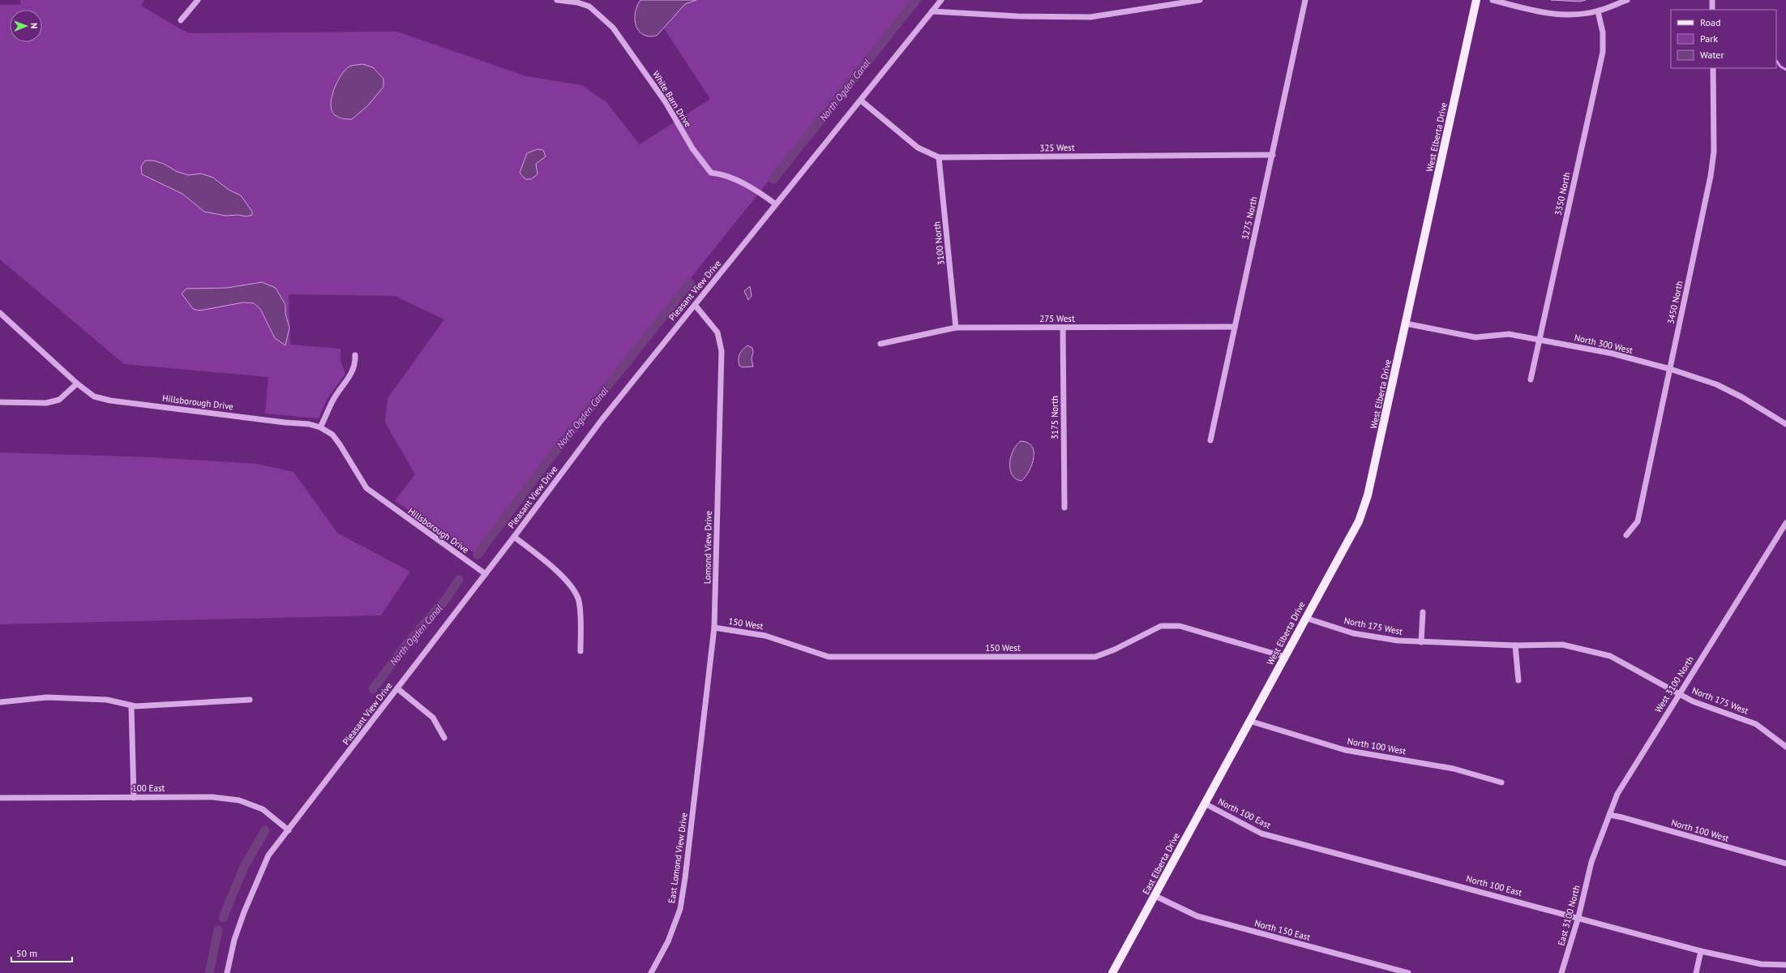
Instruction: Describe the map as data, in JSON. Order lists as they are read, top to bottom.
{
  "streets": {
    "main road": ["West Elberta Drive", "East Elberta Drive"],
    "street": [
      "White Barn Drive",
      "325 West",
      "3350 North",
      "3275 North",
      "3100 North",
      "Pleasant View Drive",
      "3450 North",
      "275 West",
      "North 300 West",
      "Hillsborough Drive",
      "3175 North",
      "Lomond View Drive",
      "150 West",
      "North 175 West",
      "West 3100 North",
      "North 100 West",
      "100 East",
      "North 100 East",
      "East Lomond View Drive",
      "East 3100 North",
      "North 150 East"
    ]
  },
  "crossings": [
    ["White Barn Drive", "Pleasant View Drive"],
    ["West Elberta Drive", "North 300 West"],
    ["West Elberta Drive", "150 West"],
    ["West Elberta Drive", "North 175 West"],
    ["West Elberta Drive", "North 100 West"],
    ["West Elberta Drive", "East Elberta Drive"],
    ["325 West", "3275 North"],
    ["325 West", "3100 North"],
    ["325 West", "Pleasant View Drive"],
    ["3350 North", "North 300 West"],
    ["3275 North", "275 West"],
    ["3100 North", "275 West"],
    ["Pleasant View Drive", "Hillsborough Drive"],
    ["Pleasant View Drive", "Lomond View Drive"],
    ["Pleasant View Drive", "100 East"],
    ["3450 North", "North 300 West"],
    ["275 West", "3175 North"],
    ["Lomond View Drive", "150 West"],
    ["Lomond View Drive", "East Lomond View Drive"],
    ["North 175 West", "West 3100 North"],
    ["West 3100 North", "North 100 West"],
    ["West 3100 North", "East 3100 North"],
    ["North 100 East", "East Elberta Drive"],
    ["North 100 East", "East 3100 North"],
    ["East Elberta Drive", "North 150 East"]
  ],
  "water": ["North Ogden Canal"],
  "legend": ["Road", "Park", "Water"],
  "scale_bar": "50 m",
  "north": "right"
}
